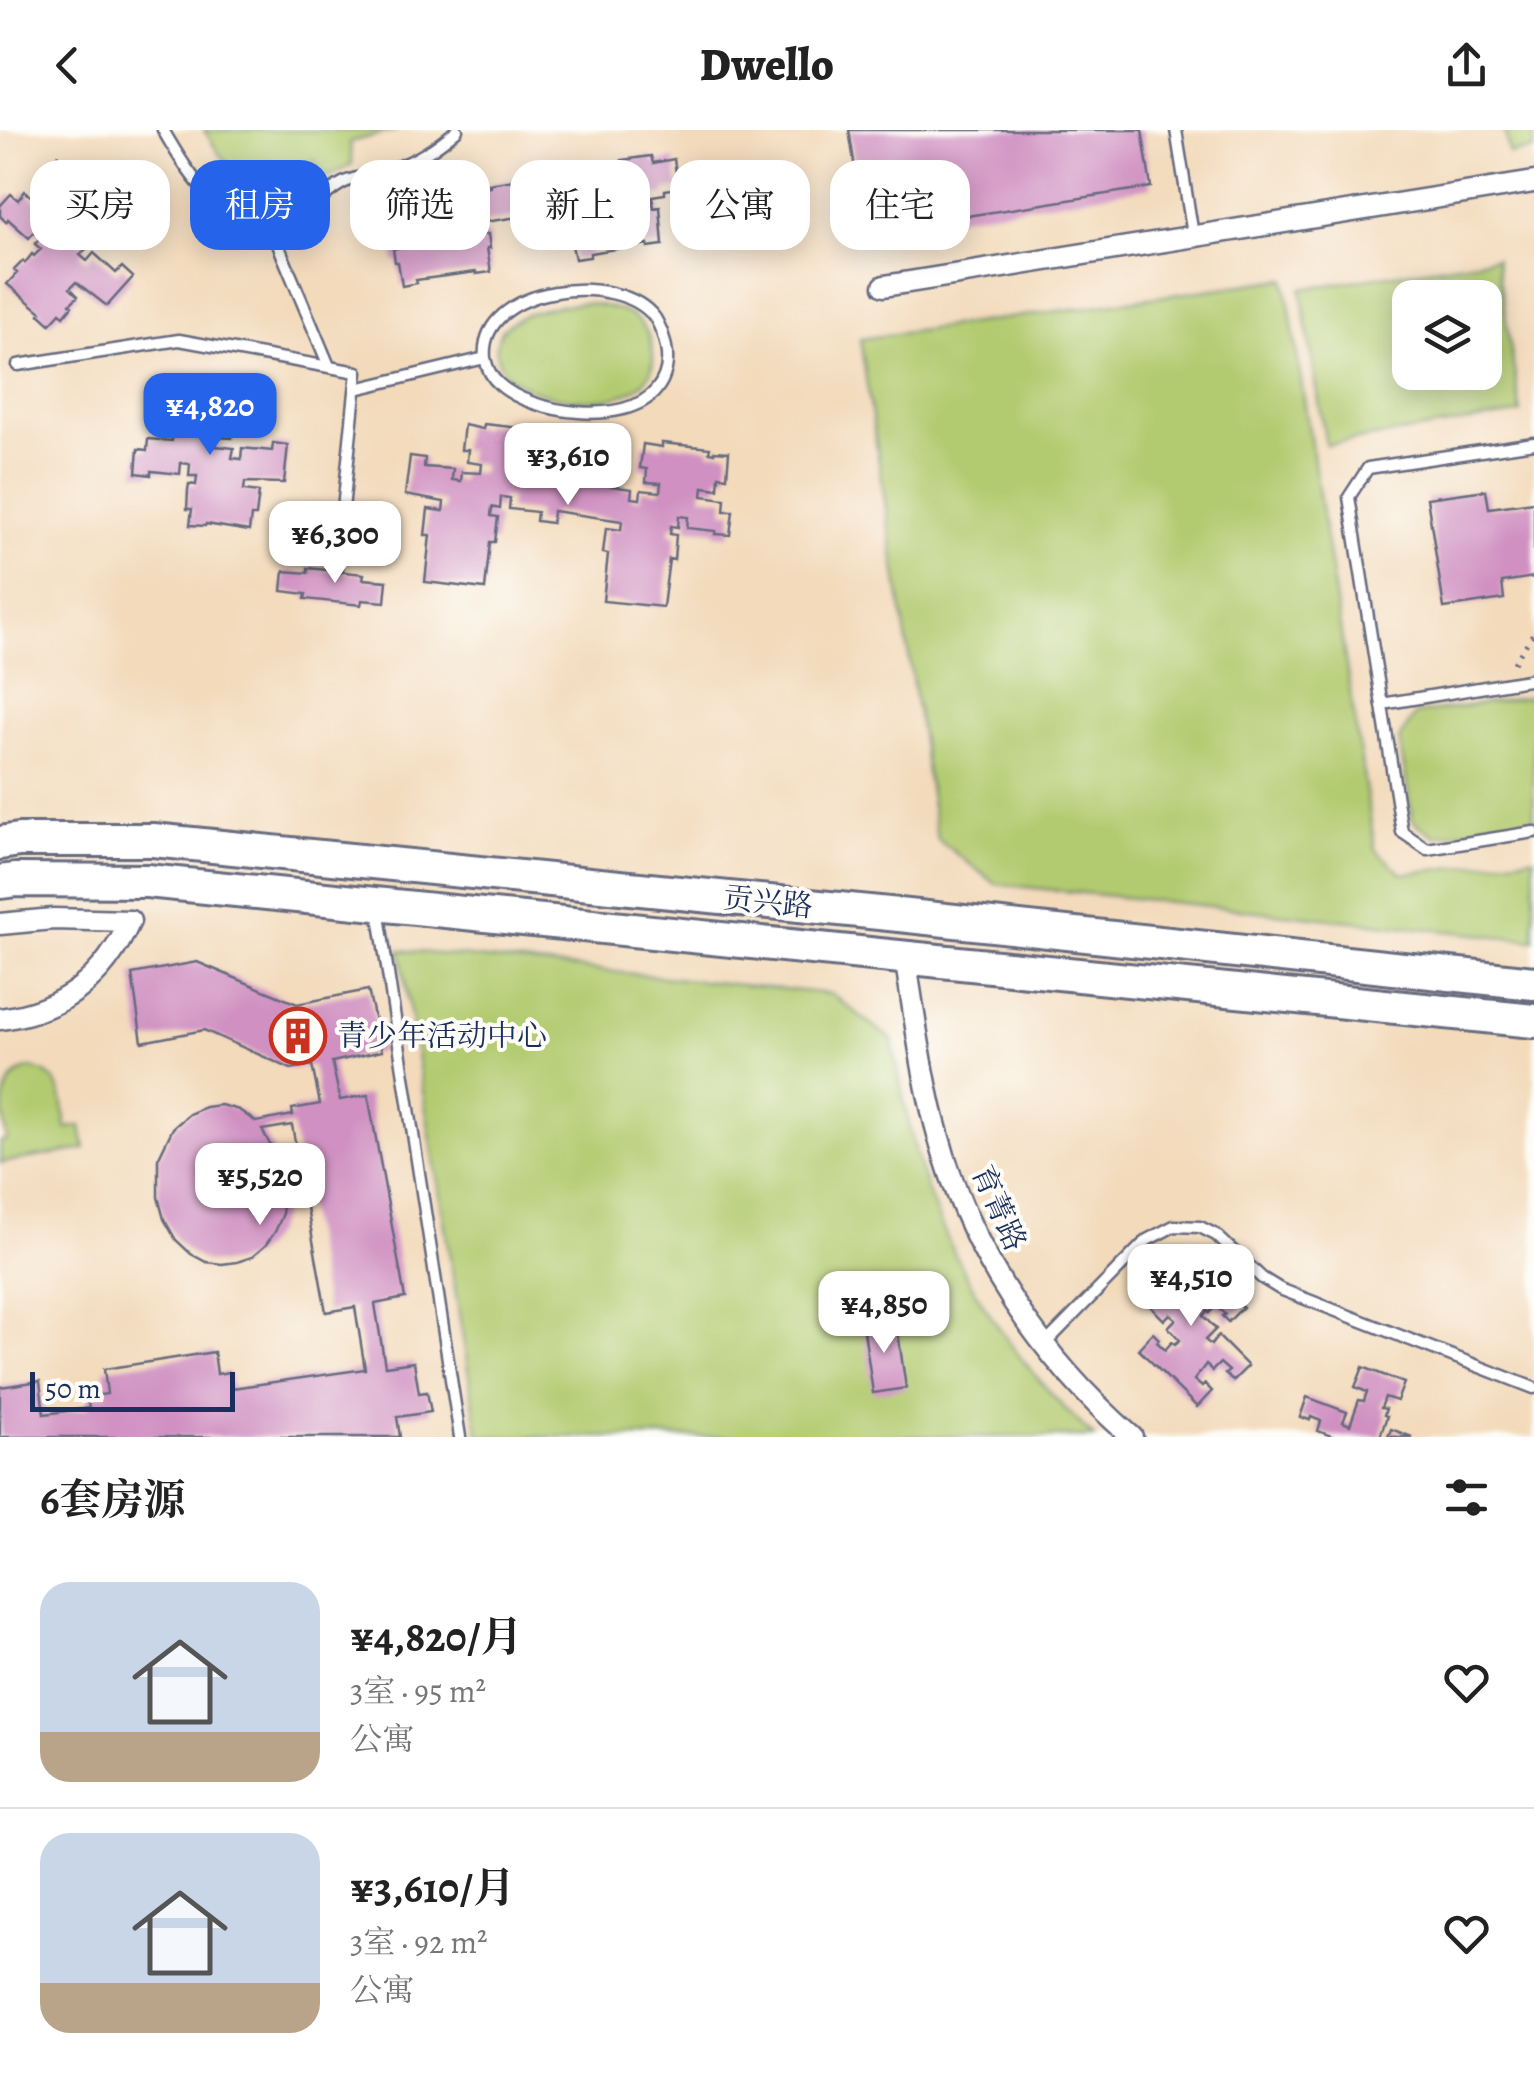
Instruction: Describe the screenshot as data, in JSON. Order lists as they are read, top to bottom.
{
  "streets": {
    "main road": ["贡兴路"],
    "street": ["育菁路"]
  },
  "crossings": [
    ["贡兴路", "育菁路"]
  ],
  "places": {
    "building": ["青少年活动中心"]
  },
  "scale_bar": "50 m",
  "page": {
    "header": "Dwello",
    "chip": [
      "买房",
      "租房",
      "筛选",
      "新上",
      "公寓",
      "住宅"
    ],
    "price": [
      "¥4,820",
      "¥3,610",
      "¥6,300",
      "¥5,520",
      "¥4,510",
      "¥4,850"
    ],
    "scale": "50 m",
    "heading": "6套房源",
    "list": [
      {
        "name": "¥4,820/月",
        "note": "3室 · 95 m² · 公寓"
      },
      {
        "name": "¥3,610/月",
        "note": "3室 · 92 m² · 公寓"
      }
    ]
  }
}
